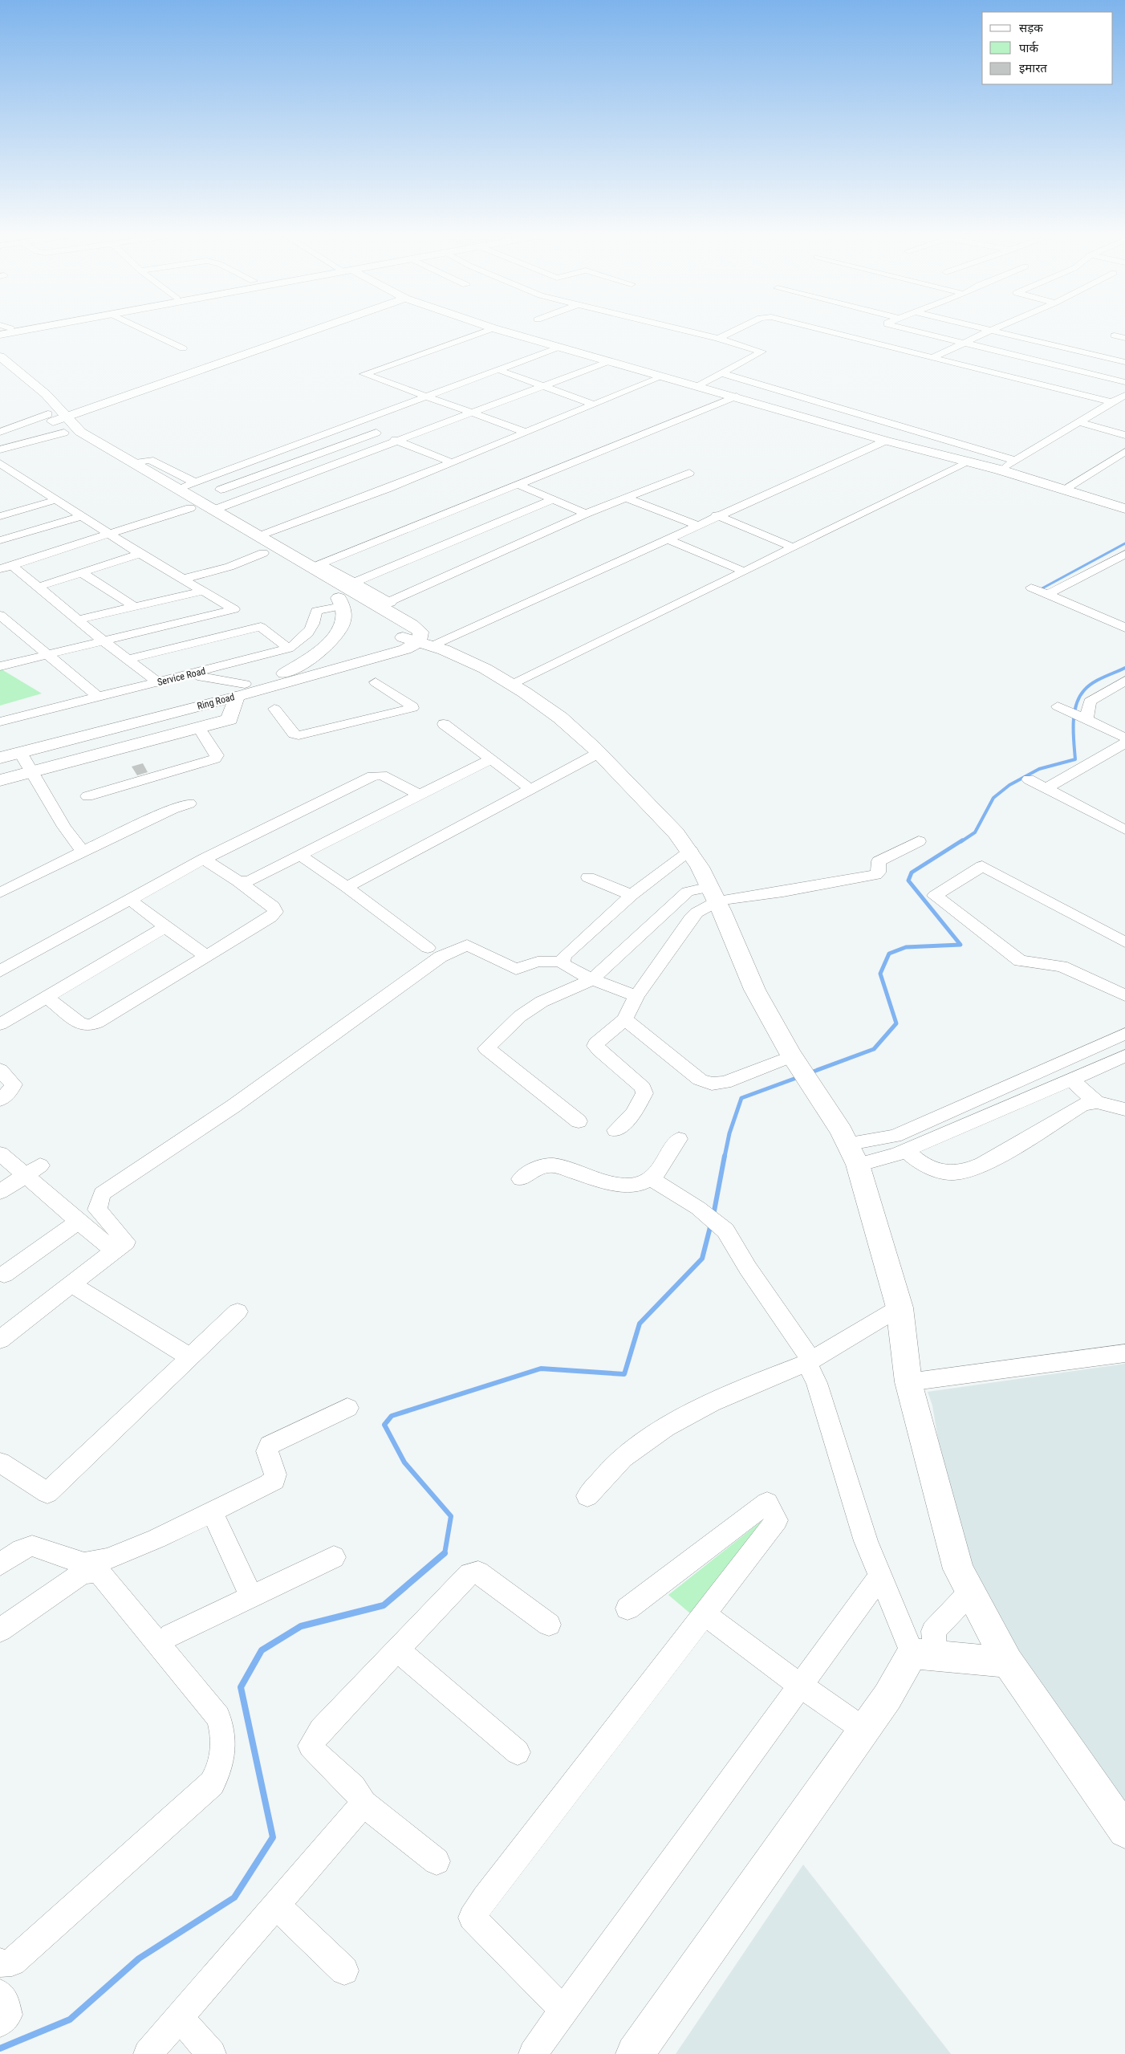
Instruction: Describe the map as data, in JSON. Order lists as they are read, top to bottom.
{
  "streets": {
    "main road": ["Ring Road"],
    "street": ["Service Road"]
  },
  "legend": ["सड़क", "पार्क", "इमारत"]
}
